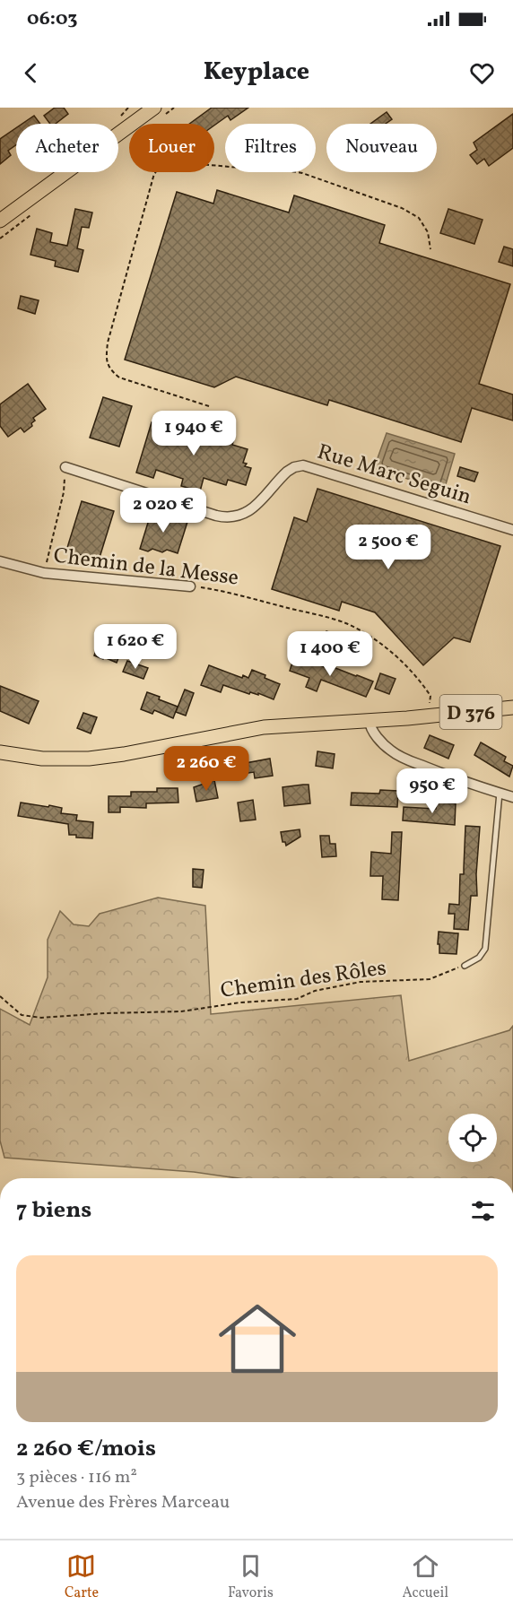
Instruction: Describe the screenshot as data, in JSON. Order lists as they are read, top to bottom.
{
  "streets": {
    "main road": ["D 376"],
    "street": ["Rue Marc Seguin", "Chemin de la Messe"],
    "path": ["Chemin des Rôles"]
  },
  "crossings": [
    ["Chemin de la Messe", "D 376"]
  ],
  "page": {
    "status": "06:03",
    "header": "Keyplace",
    "chip": [
      "Acheter",
      "Louer",
      "Filtres",
      "Nouveau"
    ],
    "price": [
      "1 940 €",
      "2 020 €",
      "2 500 €",
      "1 620 €",
      "1 400 €",
      "2 260 €",
      "950 €"
    ],
    "heading": "7 biens",
    "list": [
      {
        "name": "2 260 €/mois",
        "note": "3 pièces · 116 m² · Avenue des Frères Marceau"
      }
    ],
    "tabs": ["Carte", "Favoris", "Accueil"]
  }
}
